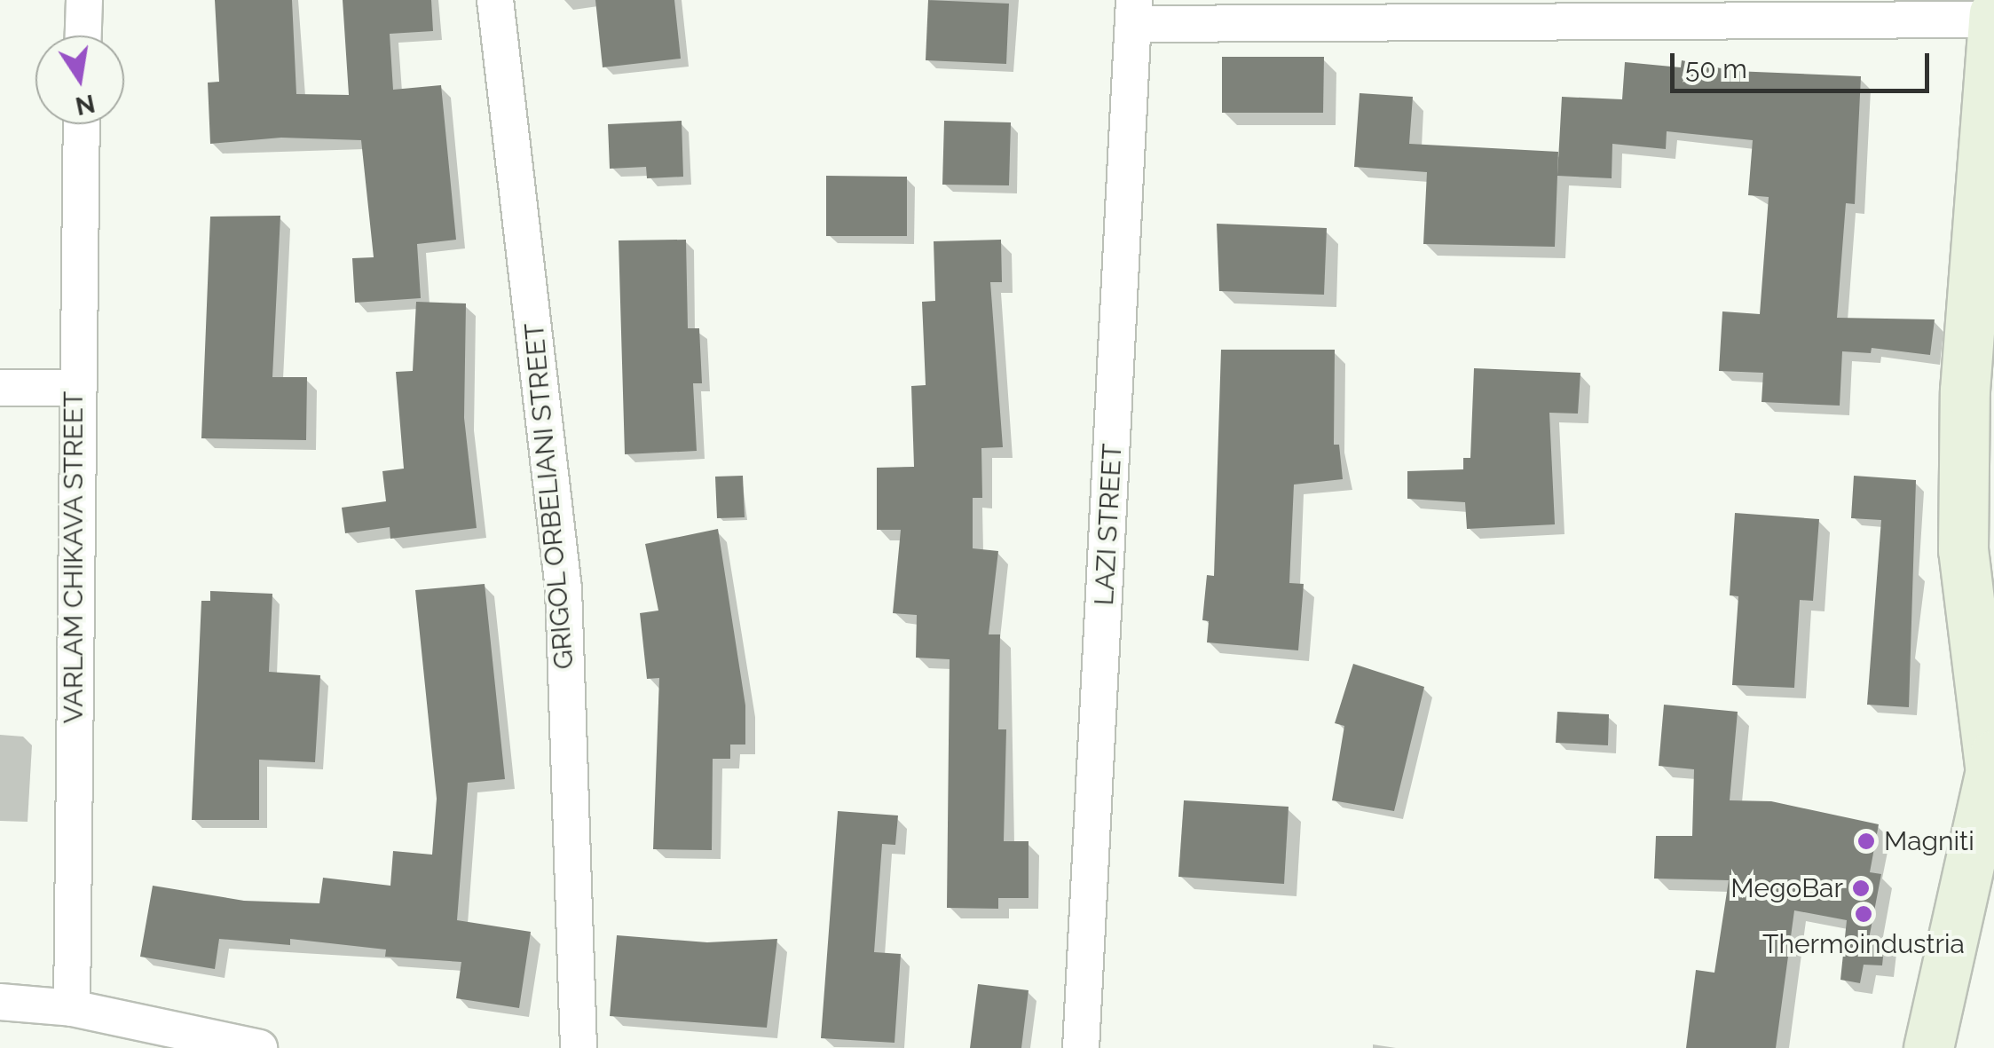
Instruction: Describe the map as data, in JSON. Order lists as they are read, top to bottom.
{
  "streets": {
    "street": ["GRIGOL ORBELIANI STREET", "LAZI STREET", "VARLAM CHIKAVA STREET"]
  },
  "places": ["Magniti", "MegoBar", "Thermoindustria"],
  "scale_bar": "50 m",
  "north": "bottom"
}
